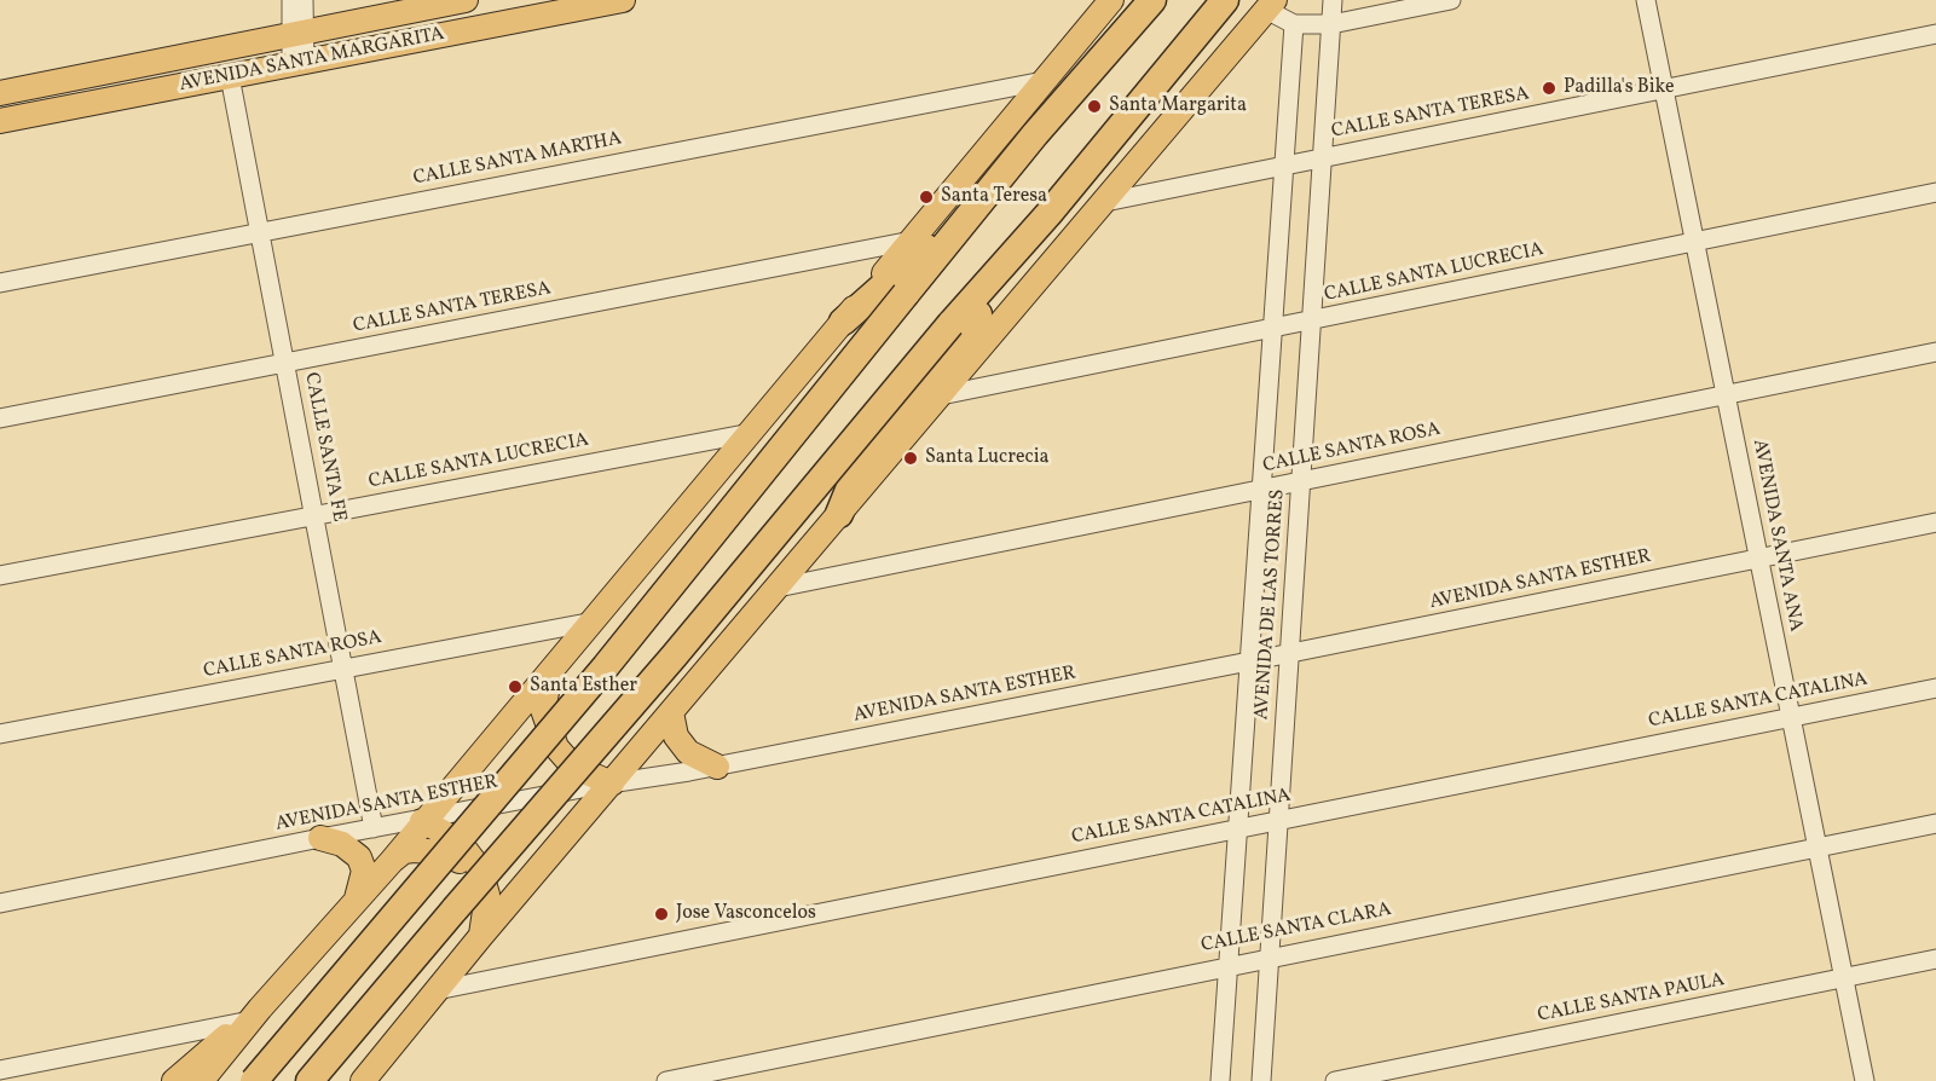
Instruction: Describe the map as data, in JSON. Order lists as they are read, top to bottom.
{
  "streets": {
    "main road": ["AVENIDA SANTA MARGARITA"],
    "street": [
      "CALLE SANTA TERESA",
      "CALLE SANTA MARTHA",
      "CALLE SANTA LUCRECIA",
      "CALLE SANTA FE",
      "CALLE SANTA ROSA",
      "AVENIDA SANTA ANA",
      "AVENIDA SANTA ESTHER",
      "AVENIDA DE LAS TORRES",
      "CALLE SANTA CATALINA",
      "CALLE SANTA CLARA",
      "CALLE SANTA PAULA"
    ]
  },
  "crossings": [
    ["AVENIDA SANTA MARGARITA", "CALLE SANTA FE"],
    ["CALLE SANTA TERESA", "CALLE SANTA FE"],
    ["CALLE SANTA TERESA", "AVENIDA SANTA ANA"],
    ["CALLE SANTA TERESA", "AVENIDA DE LAS TORRES"],
    ["CALLE SANTA MARTHA", "CALLE SANTA FE"],
    ["CALLE SANTA LUCRECIA", "CALLE SANTA FE"],
    ["CALLE SANTA LUCRECIA", "AVENIDA SANTA ANA"],
    ["CALLE SANTA LUCRECIA", "AVENIDA DE LAS TORRES"],
    ["CALLE SANTA FE", "CALLE SANTA ROSA"],
    ["CALLE SANTA FE", "AVENIDA SANTA ESTHER"],
    ["CALLE SANTA ROSA", "AVENIDA SANTA ANA"],
    ["CALLE SANTA ROSA", "AVENIDA DE LAS TORRES"],
    ["AVENIDA SANTA ANA", "AVENIDA SANTA ESTHER"],
    ["AVENIDA SANTA ANA", "CALLE SANTA CATALINA"],
    ["AVENIDA SANTA ANA", "CALLE SANTA CLARA"],
    ["AVENIDA SANTA ANA", "CALLE SANTA PAULA"],
    ["AVENIDA SANTA ESTHER", "AVENIDA DE LAS TORRES"],
    ["AVENIDA DE LAS TORRES", "CALLE SANTA CATALINA"],
    ["AVENIDA DE LAS TORRES", "CALLE SANTA CLARA"]
  ],
  "places": [
    "Padilla's Bike",
    "Santa Margarita",
    "Santa Teresa",
    "Santa Lucrecia",
    "Santa Esther",
    "Jose Vasconcelos"
  ]
}
